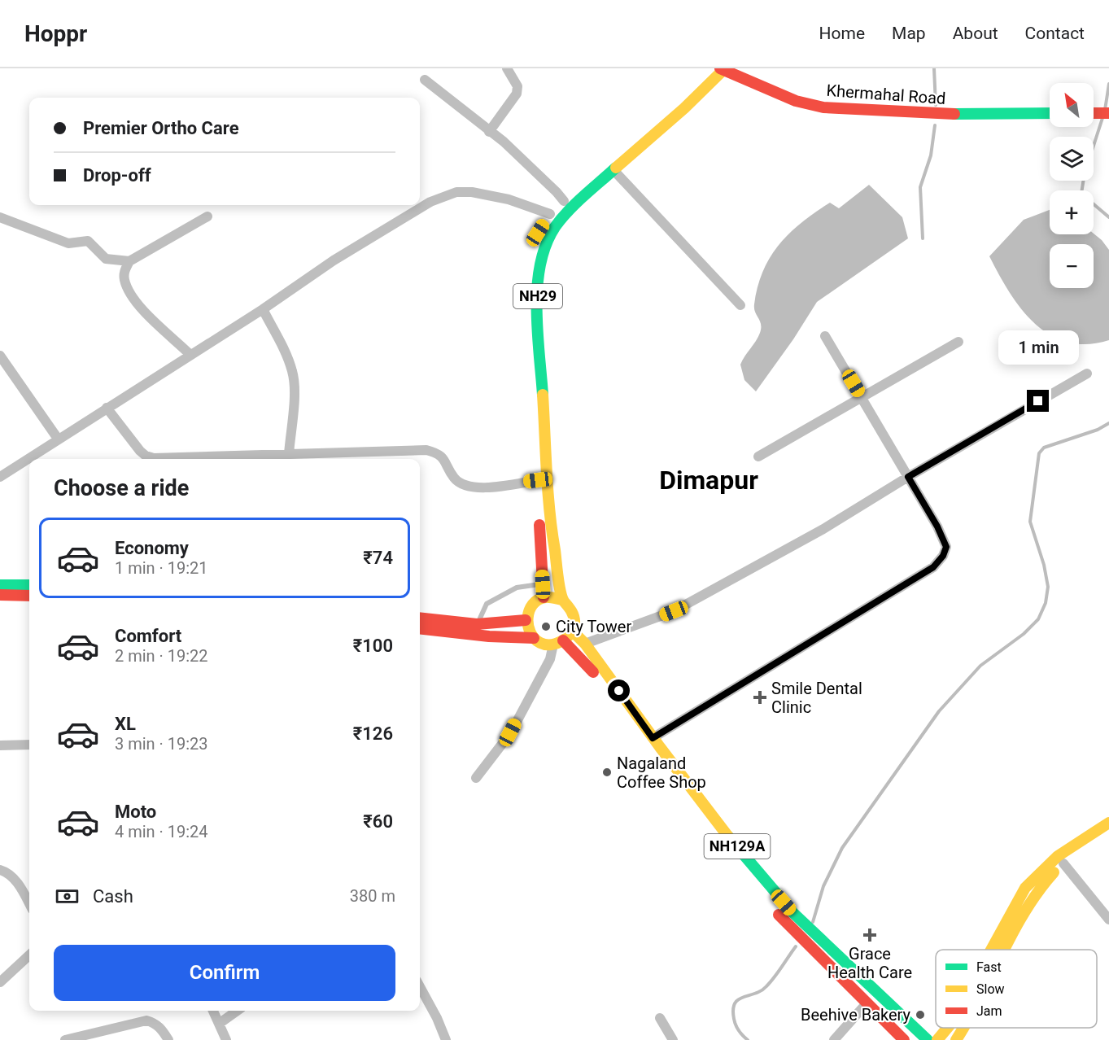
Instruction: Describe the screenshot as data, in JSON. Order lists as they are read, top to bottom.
{
  "streets": {
    "main road": ["Khermahal Road", "NH29", "NH129A"]
  },
  "crossings": [
    ["Khermahal Road", "NH29"],
    ["NH29", "NH129A"]
  ],
  "districts": ["Dimapur"],
  "places": {
    "other": ["City Tower", "Nagaland Coffee Shop", "Beehive Bakery"],
    "health": ["Smile Dental Clinic", "Grace Health Care"]
  },
  "legend": ["Fast", "Slow", "Jam"],
  "north": "top left",
  "page": {
    "header": "Hoppr",
    "nav": [
      "Home",
      "Map",
      "About",
      "Contact"
    ],
    "map_buttons": ["+", "−"],
    "banner": ["Premier Ortho Care", "Drop-off"],
    "bubble": "1 min",
    "heading": "Choose a ride",
    "list": [
      {
        "name": "Economy",
        "note": "1 min · 19:21",
        "value": "₹74"
      },
      {
        "name": "Comfort",
        "note": "2 min · 19:22",
        "value": "₹100"
      },
      {
        "name": "XL",
        "note": "3 min · 19:23",
        "value": "₹126"
      },
      {
        "name": "Moto",
        "note": "4 min · 19:24",
        "value": "₹60"
      }
    ],
    "pay": ["Cash", "380 m"],
    "buttons": "Confirm"
  }
}
